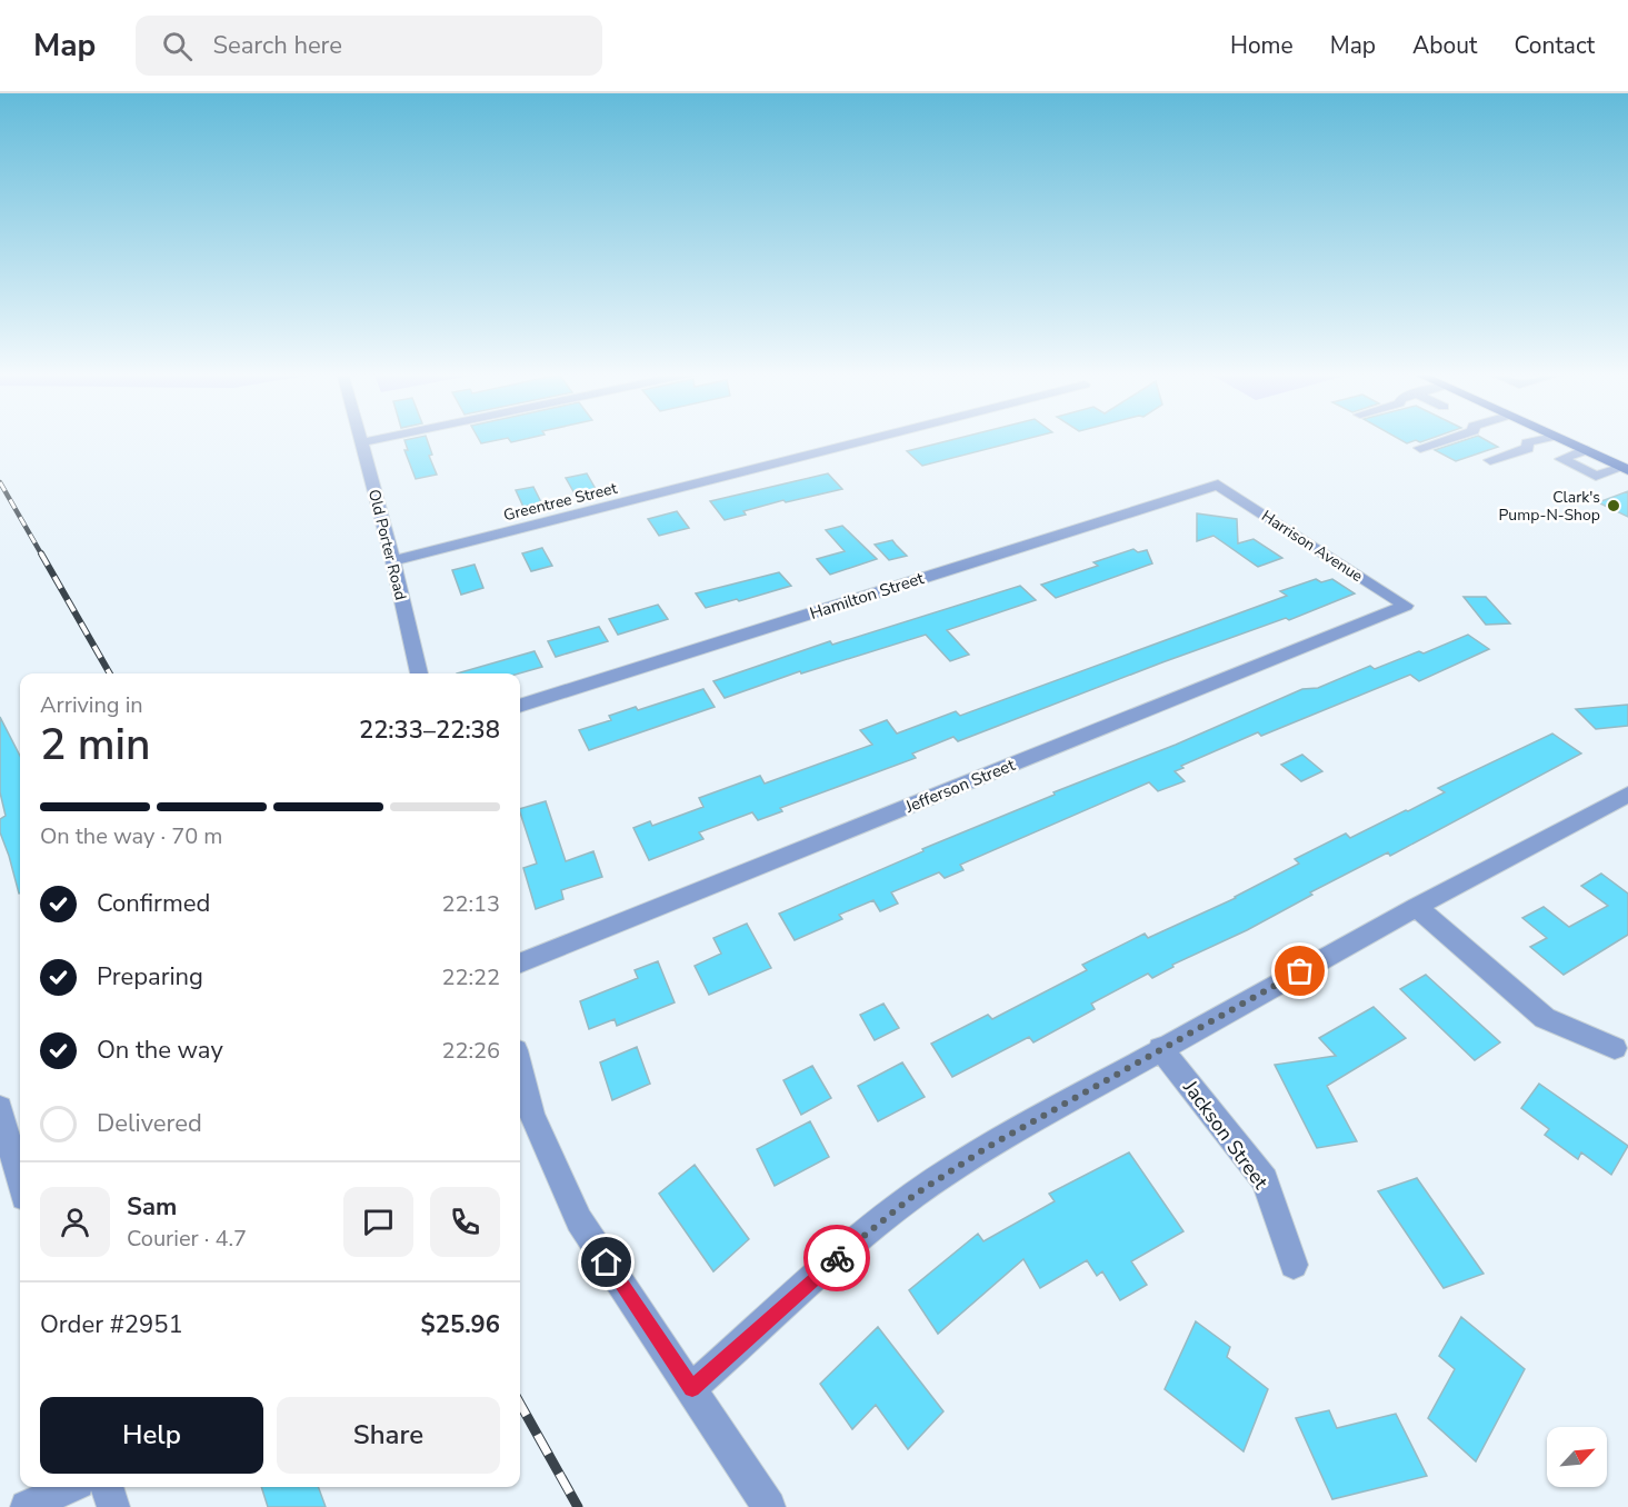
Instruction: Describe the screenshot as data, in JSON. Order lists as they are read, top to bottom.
{
  "streets": {
    "street": [
      "Greentree Street",
      "Old Porter Road",
      "Harrison Avenue",
      "Hamilton Street",
      "Jefferson Street",
      "Jackson Street"
    ]
  },
  "crossings": [
    ["Greentree Street", "Old Porter Road"],
    ["Harrison Avenue", "Hamilton Street"],
    ["Harrison Avenue", "Jefferson Street"]
  ],
  "places": ["Clark's Pump-N-Shop"],
  "north": "top right",
  "page": {
    "header": "Map",
    "search": "Search here",
    "nav": [
      "Home",
      "Map",
      "About",
      "Contact"
    ],
    "heading": ["2 min", "Arriving in", "22:33–22:38"],
    "panel": [
      "Sam",
      "Courier · 4.7",
      "Order #2951",
      "$25.96"
    ],
    "bar": "On the way · 70 m",
    "list": [
      ["Confirmed", "22:13"],
      ["Preparing", "22:22"],
      ["On the way", "22:26"],
      "Delivered"
    ],
    "buttons": ["Help", "Share"]
  }
}
